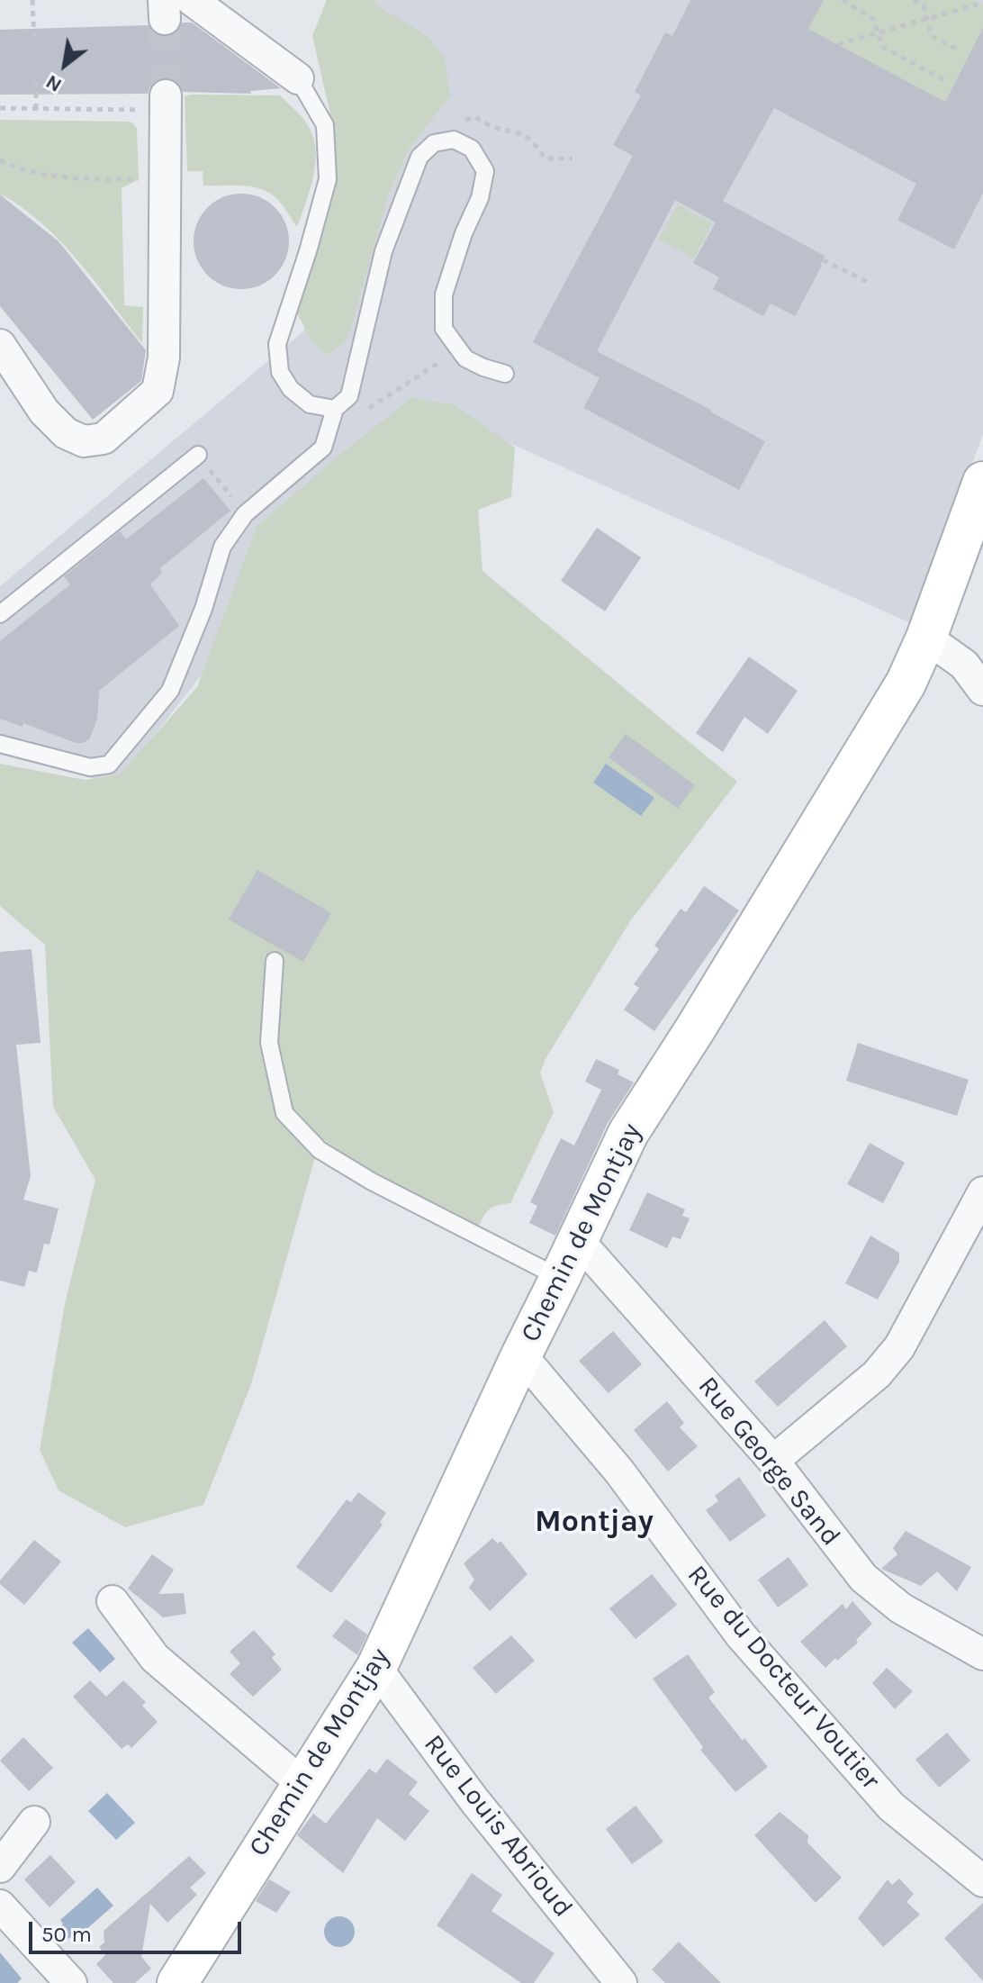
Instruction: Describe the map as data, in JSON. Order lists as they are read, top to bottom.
{
  "streets": {
    "street": [
      "Chemin de Montjay",
      "Rue George Sand",
      "Rue du Docteur Voutier",
      "Rue Louis Abrioud"
    ]
  },
  "crossings": [
    ["Chemin de Montjay", "Rue George Sand"],
    ["Chemin de Montjay", "Rue du Docteur Voutier"],
    ["Chemin de Montjay", "Rue Louis Abrioud"]
  ],
  "districts": ["Montjay"],
  "scale_bar": "50 m",
  "north": "bottom left"
}
